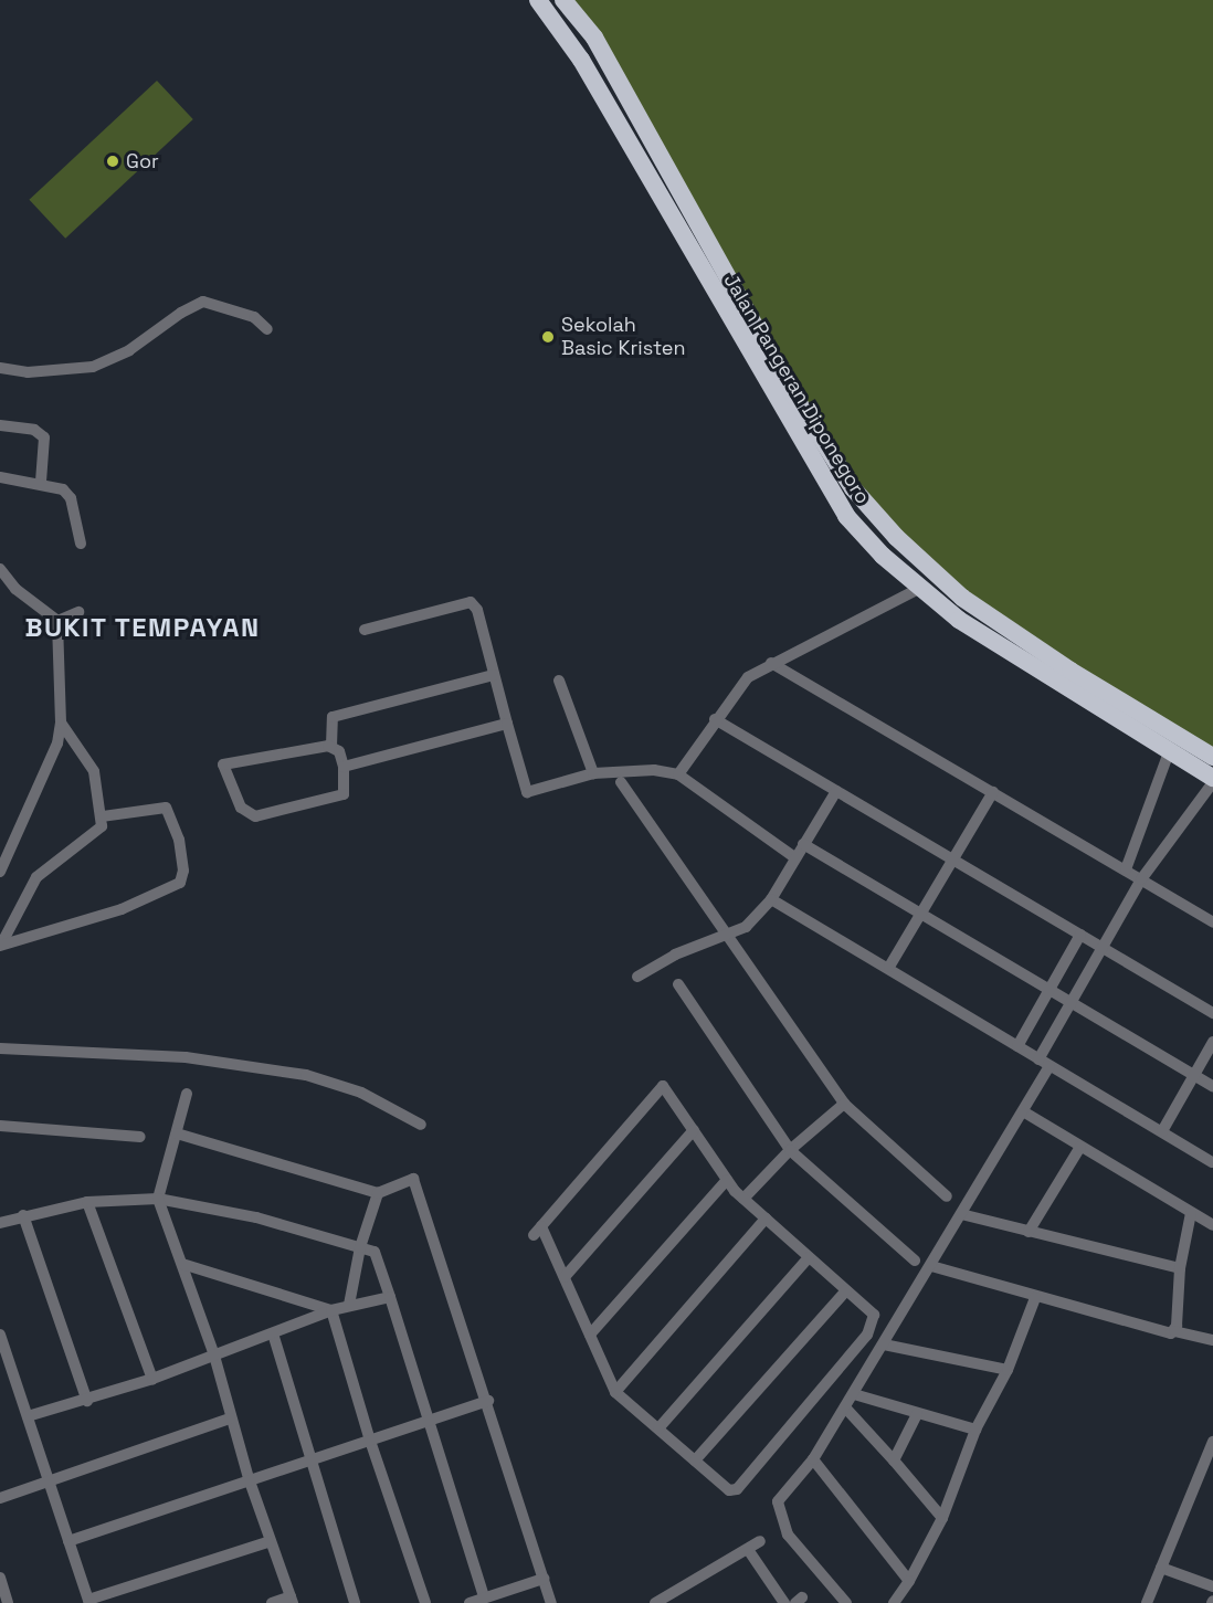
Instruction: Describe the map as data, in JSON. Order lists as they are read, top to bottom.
{
  "streets": {
    "highway": ["Jalan Pangeran Diponegoro"]
  },
  "districts": ["BUKIT TEMPAYAN"],
  "places": ["Gor", "Sekolah Basic Kristen"]
}
